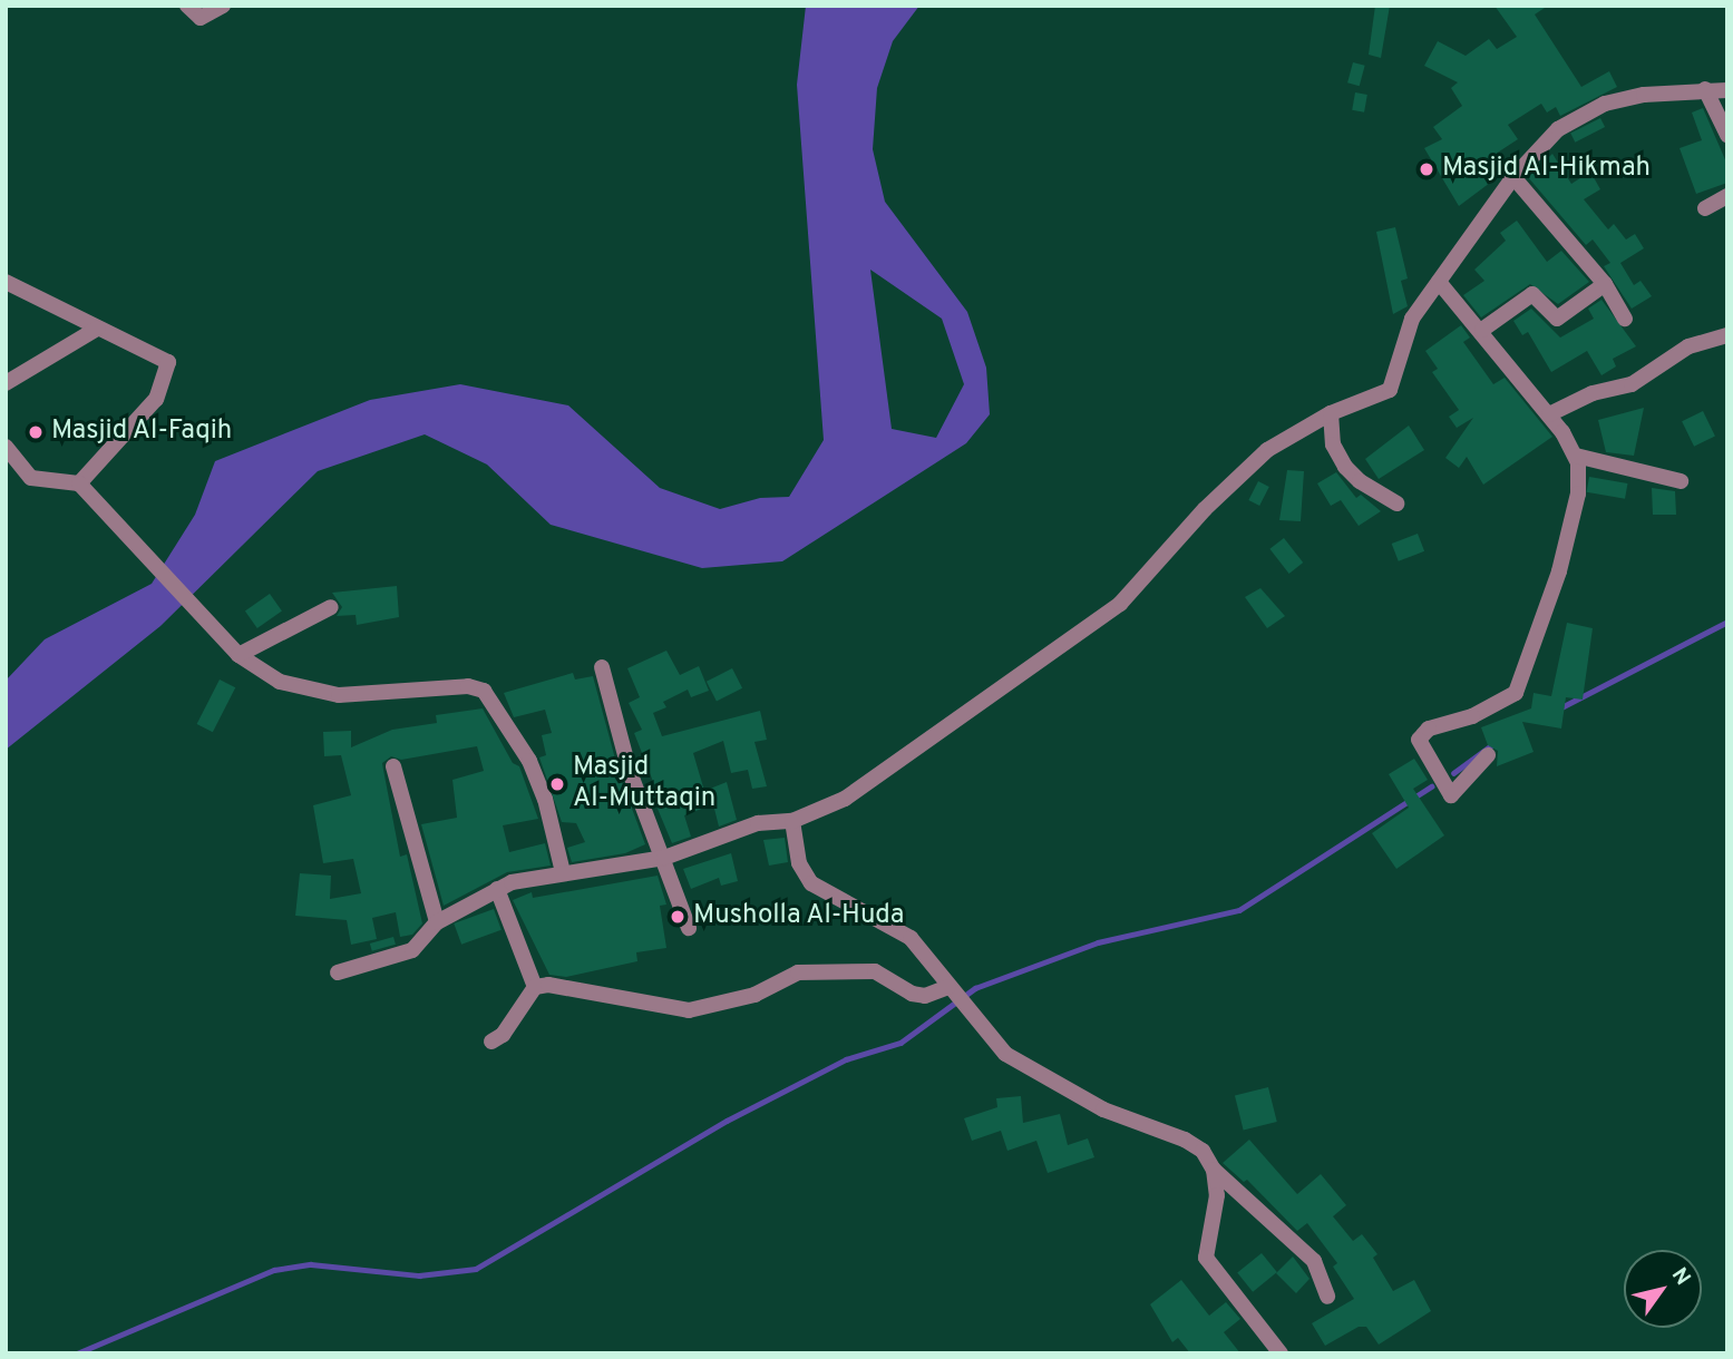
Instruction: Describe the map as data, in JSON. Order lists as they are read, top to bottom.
{
  "places": [
    "Masjid Al-Hikmah",
    "Masjid Al-Faqih",
    "Masjid Al-Muttaqin",
    "Musholla Al-Huda"
  ],
  "north": "top right"
}
